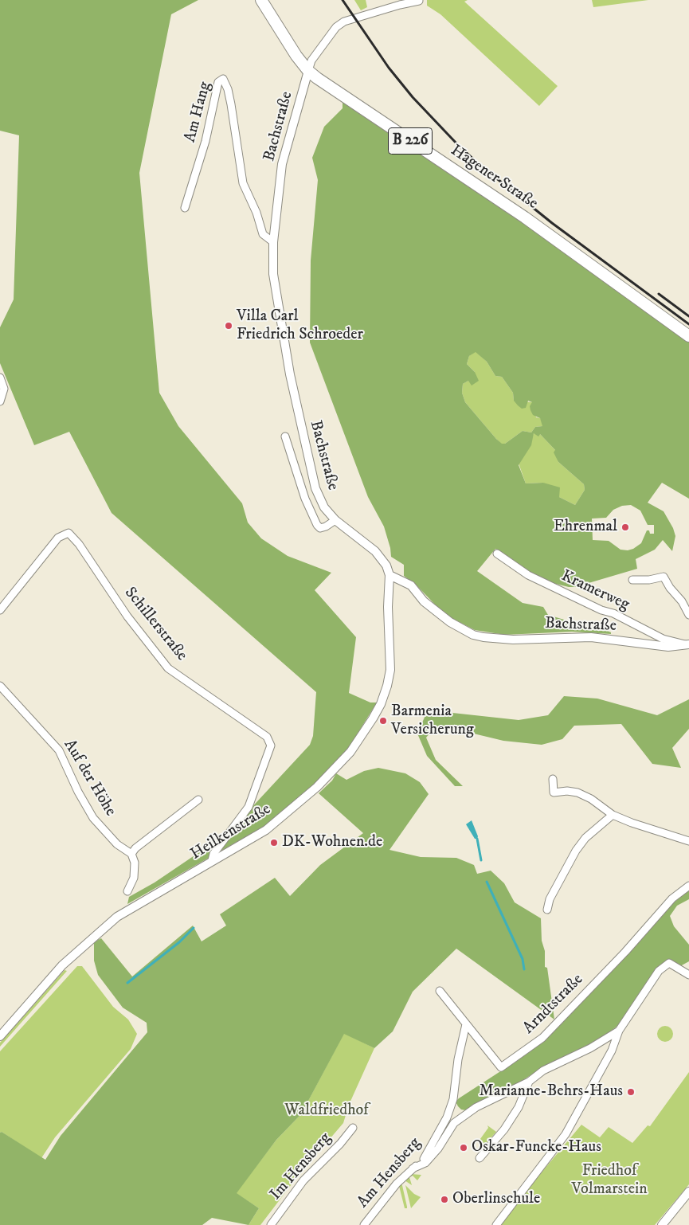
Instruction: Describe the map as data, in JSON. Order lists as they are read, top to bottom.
{
  "streets": {
    "main road": ["B 226", "Hagener Straße"],
    "street": [
      "Am Hang",
      "Bachstraße",
      "Kramerweg",
      "Schillerstraße",
      "Auf der Höhe",
      "Heilkenstraße",
      "Arndtstraße",
      "Im Hensberg",
      "Am Hensberg"
    ]
  },
  "crossings": [
    ["Am Hang", "Bachstraße"],
    ["Bachstraße", "Hagener Straße"],
    ["Bachstraße", "Kramerweg"],
    ["Bachstraße", "Heilkenstraße"],
    ["Schillerstraße", "Heilkenstraße"],
    ["Arndtstraße", "Am Hensberg"]
  ],
  "parks": ["Waldfriedhof", "Friedhof Volmarstein"],
  "places": [
    "Villa Carl Friedrich Schroeder",
    "Ehrenmal",
    "Barmenia Versicherung",
    "DK-Wohnen.de",
    "Marianne-Behrs-Haus",
    "Oskar-Funcke-Haus",
    "Oberlinschule"
  ]
}
